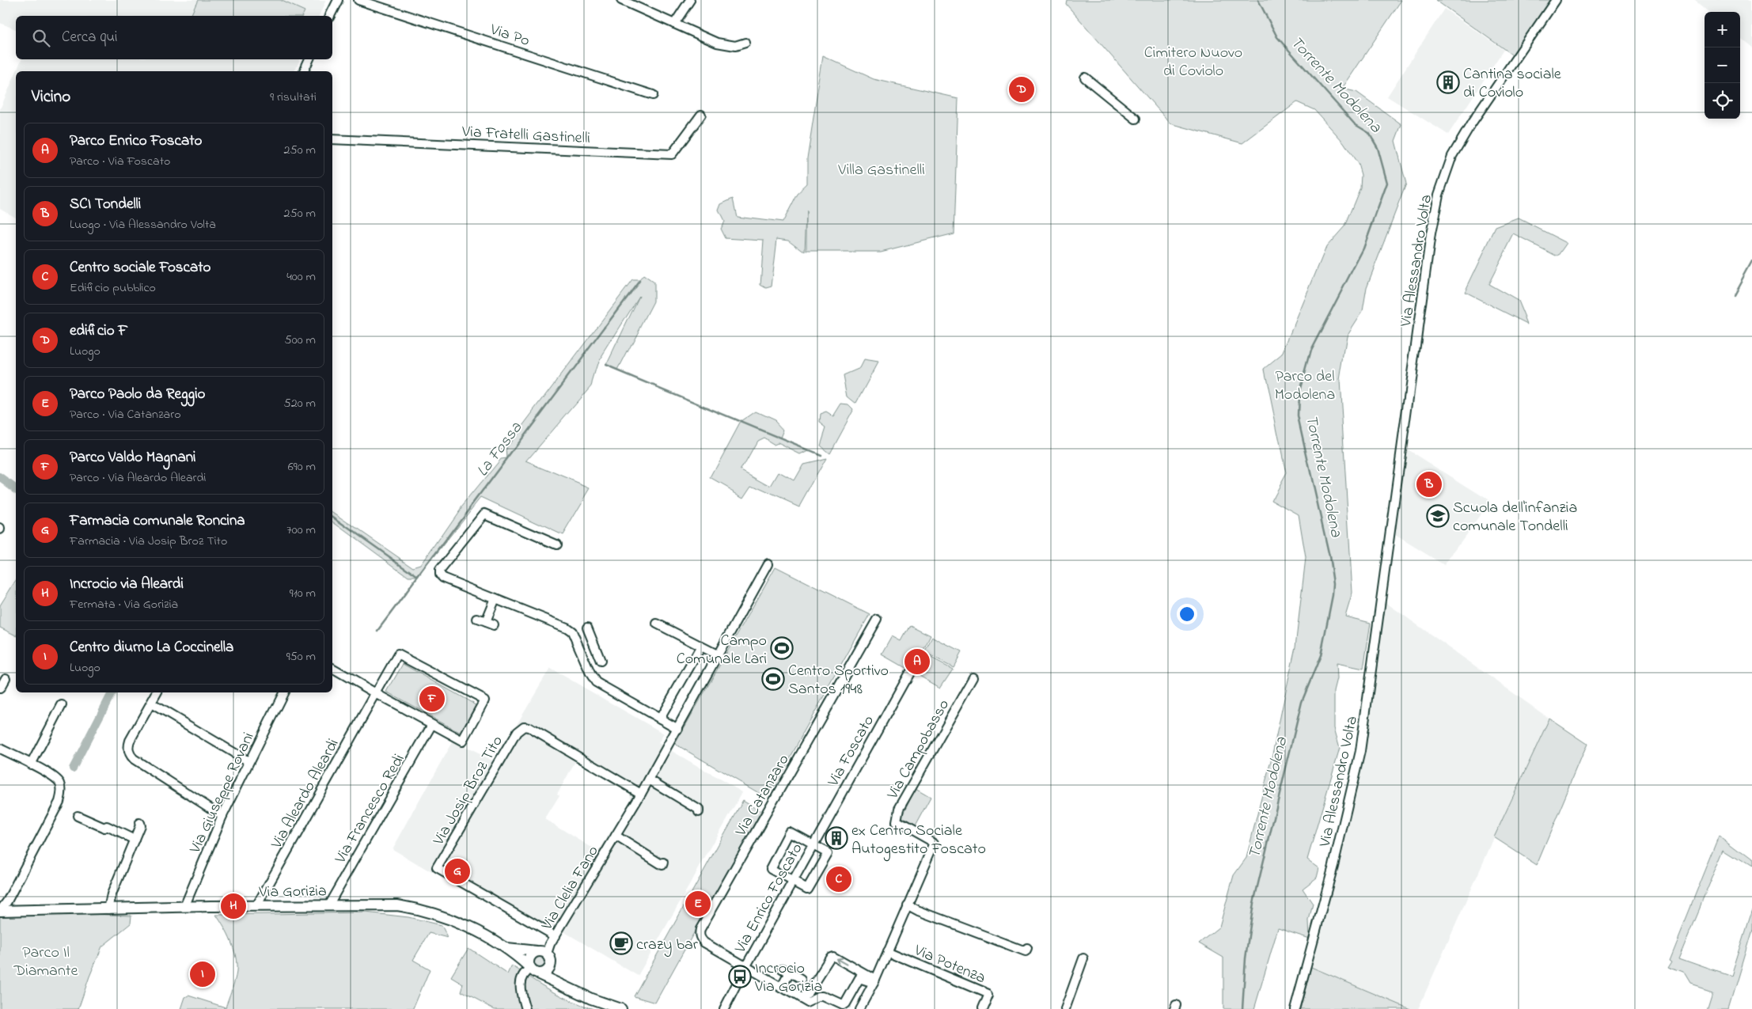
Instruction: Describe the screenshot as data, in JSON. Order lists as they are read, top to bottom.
{
  "streets": {
    "main road": ["Via Gorizia"],
    "street": [
      "Via Po",
      "Via Fratelli Gastinelli",
      "Via Alessandro Volta",
      "Via Campobasso",
      "Via Foscato",
      "Via Josip Broz Tito",
      "Via Giuseppe Rovani",
      "Via Aleardo Aleardi",
      "Via Catanzaro",
      "Via Francesco Redi",
      "Via Clelia Fano",
      "Via Enrico Foscato",
      "Via Potenza"
    ]
  },
  "crossings": [
    ["Via Campobasso", "Via Potenza"],
    ["Via Foscato", "Via Enrico Foscato"],
    ["Via Josip Broz Tito", "Via Clelia Fano"],
    ["Via Giuseppe Rovani", "Via Gorizia"],
    ["Via Aleardo Aleardi", "Via Francesco Redi"],
    ["Via Aleardo Aleardi", "Via Gorizia"],
    ["Via Catanzaro", "Via Enrico Foscato"],
    ["Via Francesco Redi", "Via Gorizia"],
    ["Via Clelia Fano", "Via Gorizia"]
  ],
  "water": ["Torrente Modolena", "La Fossa"],
  "parks": [
    "Cimitero Nuovo di Coviolo",
    "Villa Gastinelli",
    "Parco del Modolena",
    "Parco Il Diamante"
  ],
  "places": {
    "building": ["Cantina sociale di Coviolo", "ex Centro Sociale Autogestito Foscato"],
    "school or university": ["Scuola dell'infanzia comunale Tondelli"],
    "sports": ["Campo Comunale Lari", "Centro Sportivo Santos 1948"],
    "cafe": ["crazy bar"],
    "bus stop": ["Incrocio Via Gorizia"]
  },
  "page": {
    "map_buttons": ["+", "−"],
    "search": "Cerca qui",
    "heading": ["Vicino", "9 risultati"],
    "pins": [
      "D",
      "B",
      "A",
      "F",
      "G",
      "C",
      "E",
      "H",
      "I"
    ],
    "list": [
      {
        "mark": "A",
        "name": "Parco Enrico Foscato",
        "note": "Parco · Via Foscato",
        "value": "250 m"
      },
      {
        "mark": "B",
        "name": "SCI Tondelli",
        "note": "Luogo · Via Alessandro Volta",
        "value": "250 m"
      },
      {
        "mark": "C",
        "name": "Centro sociale Foscato",
        "note": "Edificio pubblico",
        "value": "400 m"
      },
      {
        "mark": "D",
        "name": "edificio F",
        "note": "Luogo",
        "value": "500 m"
      },
      {
        "mark": "E",
        "name": "Parco Paolo da Reggio",
        "note": "Parco · Via Catanzaro",
        "value": "520 m"
      },
      {
        "mark": "F",
        "name": "Parco Valdo Magnani",
        "note": "Parco · Via Aleardo Aleardi",
        "value": "690 m"
      },
      {
        "mark": "G",
        "name": "Farmacia comunale Roncina",
        "note": "Farmacia · Via Josip Broz Tito",
        "value": "700 m"
      },
      {
        "mark": "H",
        "name": "Incrocio via Aleardi",
        "note": "Fermata · Via Gorizia",
        "value": "910 m"
      },
      {
        "mark": "I",
        "name": "Centro diurno La Coccinella",
        "note": "Luogo",
        "value": "950 m"
      }
    ]
  }
}
